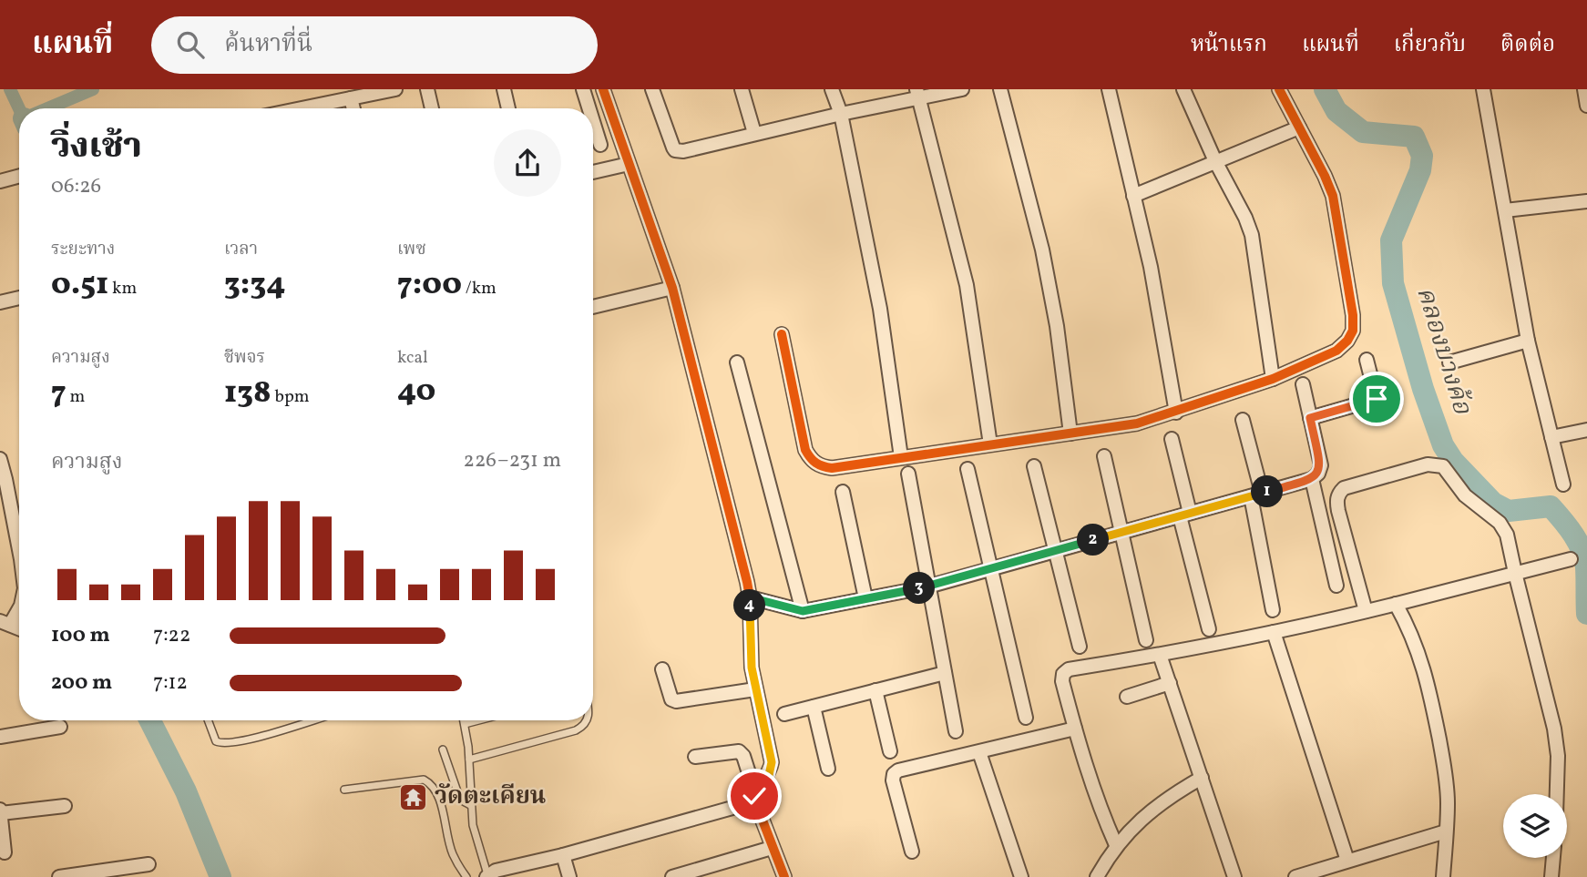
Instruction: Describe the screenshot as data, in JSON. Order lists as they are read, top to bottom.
{
  "water": ["คลองบางค้อ"],
  "places": {
    "temple": ["วัดตะเคียน"]
  },
  "page": {
    "header": "แผนที่",
    "search": "ค้นหาที่นี่",
    "nav": [
      "หน้าแรก",
      "แผนที่",
      "เกี่ยวกับ",
      "ติดต่อ"
    ],
    "heading": ["วิ่งเช้า", "06:26"],
    "stats": [
      ["ระยะทาง", "0.51 km"],
      ["เวลา", "3:34"],
      ["เพซ", "7:00 /km"],
      ["ความสูง", "7 m"],
      ["ชีพจร", "138 bpm"],
      ["kcal", "40"]
    ],
    "chart": ["ความสูง", "226–231 m"],
    "pins": [
      "1",
      "2",
      "3",
      "4"
    ],
    "list": [
      {
        "name": "100 m",
        "note": "7:22"
      },
      {
        "name": "200 m",
        "note": "7:12"
      }
    ]
  }
}
